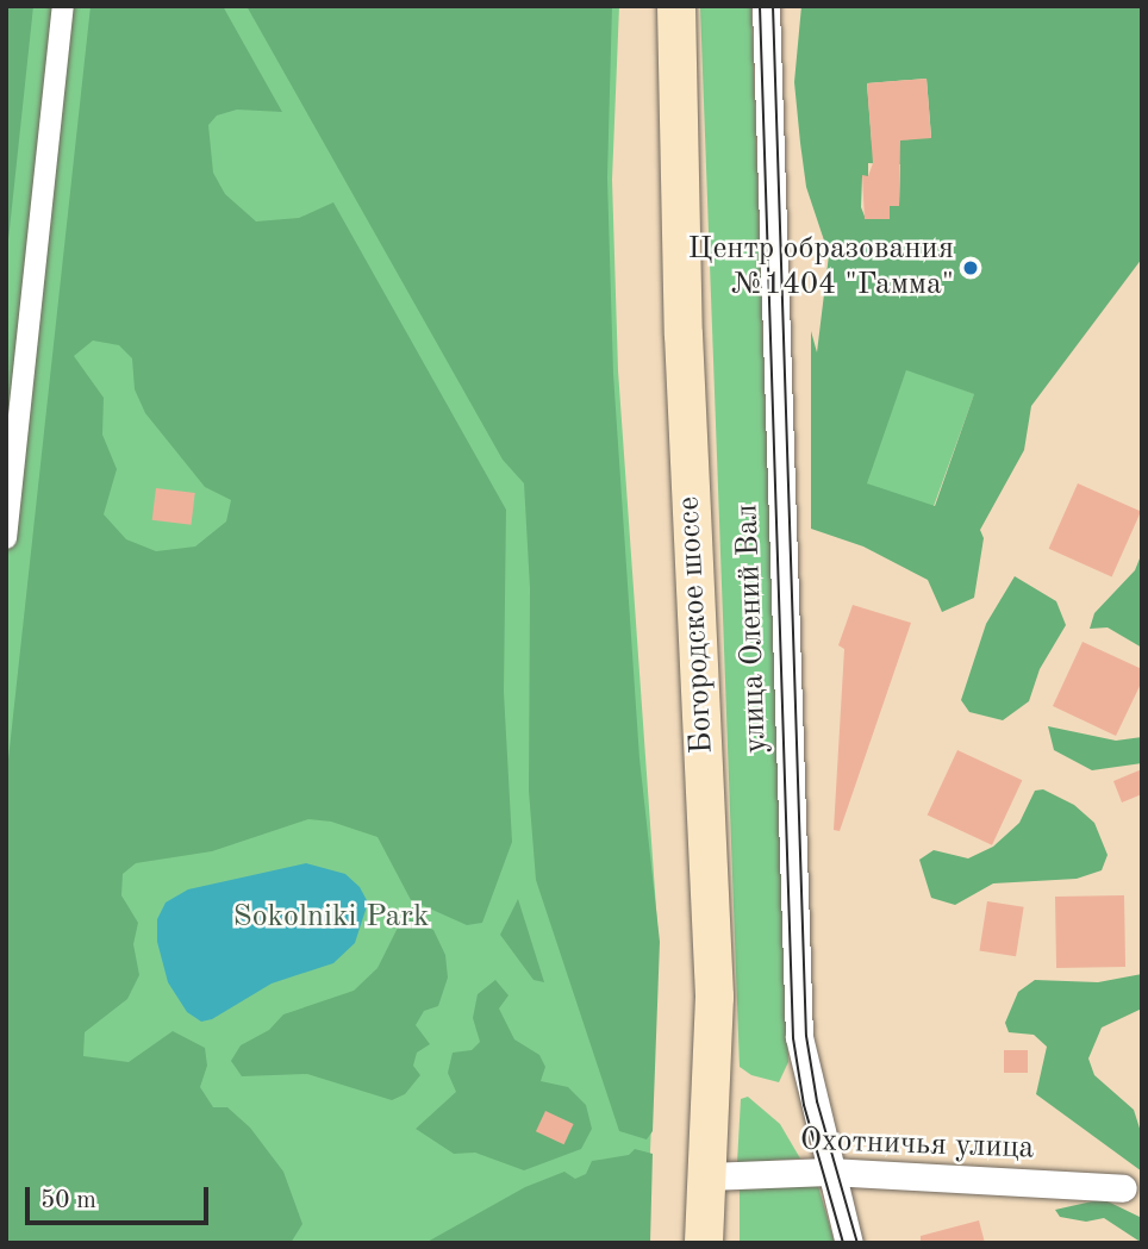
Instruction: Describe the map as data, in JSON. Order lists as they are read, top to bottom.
{
  "streets": {
    "main road": ["Богородское шоссе"],
    "street": ["улица Олений Вал", "Охотничья улица"]
  },
  "crossings": [
    ["Богородское шоссе", "Охотничья улица"],
    ["улица Олений Вал", "Охотничья улица"]
  ],
  "parks": ["Sokolniki Park"],
  "places": ["Центр образования №1404 \"Гамма\""],
  "scale_bar": "50 m"
}
